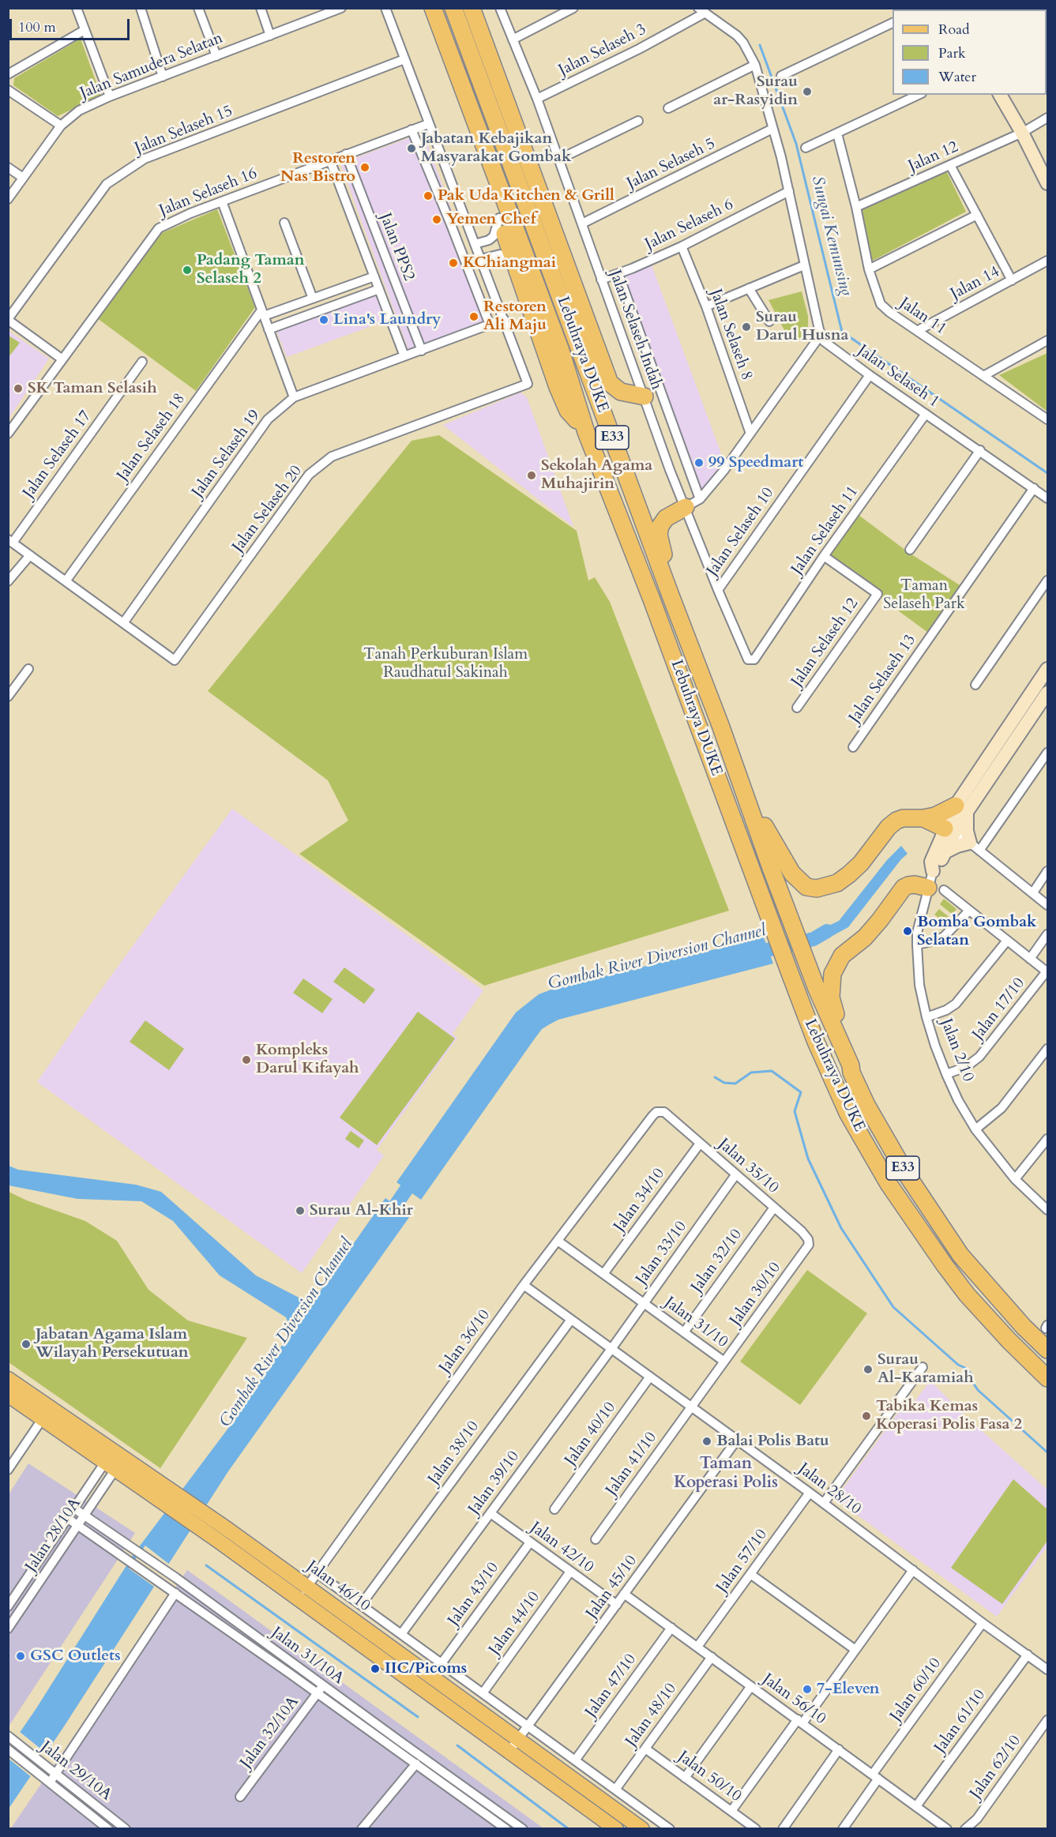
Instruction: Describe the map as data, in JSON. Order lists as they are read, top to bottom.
{
  "streets": {
    "highway": ["Lebuhraya DUKE", "E33"],
    "main road": ["Jalan 46/10"],
    "street": [
      "Jalan Selaseh 3",
      "Jalan Samudera Selatan",
      "Jalan Selaseh 15",
      "Jalan 12",
      "Jalan Selaseh 5",
      "Jalan Selaseh 16",
      "Jalan Selaseh 6",
      "Jalan PPS2",
      "Jalan 14",
      "Jalan 11",
      "Jalan Selaseh Indah",
      "Jalan Selaseh 8",
      "Jalan Selaseh 1",
      "Jalan Selaseh 18",
      "Jalan Selaseh 19",
      "Jalan Selaseh 17",
      "Jalan Selaseh 20",
      "Jalan Selaseh 11",
      "Jalan Selaseh 10",
      "Jalan Selaseh 12",
      "Jalan Selaseh 13",
      "Jalan 17/10",
      "Jalan 2/10",
      "Jalan 35/10",
      "Jalan 34/10",
      "Jalan 33/10",
      "Jalan 32/10",
      "Jalan 30/10",
      "Jalan 31/10",
      "Jalan 36/10",
      "Jalan 40/10",
      "Jalan 38/10",
      "Jalan 41/10",
      "Jalan 39/10",
      "Jalan 28/10",
      "Jalan 28/10A",
      "Jalan 42/10",
      "Jalan 57/10",
      "Jalan 45/10",
      "Jalan 43/10",
      "Jalan 44/10",
      "Jalan 31/10A",
      "Jalan 47/10",
      "Jalan 60/10",
      "Jalan 56/10",
      "Jalan 48/10",
      "Jalan 61/10",
      "Jalan 32/10A",
      "Jalan 62/10",
      "Jalan 29/10A",
      "Jalan 50/10"
    ]
  },
  "crossings": [
    ["Jalan Selaseh 3", "Jalan Selaseh Indah"],
    ["Jalan 12", "Jalan 11"],
    ["Jalan Selaseh 5", "Jalan Selaseh Indah"],
    ["Jalan Selaseh 16", "Jalan PPS2"],
    ["Jalan Selaseh 6", "Jalan Selaseh Indah"],
    ["Jalan Selaseh 6", "Jalan Selaseh 8"],
    ["Jalan PPS2", "Jalan Selaseh 19"],
    ["Jalan 14", "Jalan 11"],
    ["Jalan Selaseh Indah", "Jalan Selaseh 11"],
    ["Jalan Selaseh Indah", "Jalan Selaseh 10"],
    ["Jalan Selaseh 1", "Jalan Selaseh 11"],
    ["Jalan Selaseh 1", "Jalan Selaseh 10"],
    ["Jalan Selaseh 1", "Jalan Selaseh 13"],
    ["Jalan Selaseh 19", "Jalan Selaseh 20"],
    ["Jalan Selaseh 11", "Jalan Selaseh 12"],
    ["Jalan 17/10", "Jalan 2/10"],
    ["Jalan 35/10", "Jalan 34/10"],
    ["Jalan 35/10", "Jalan 33/10"],
    ["Jalan 35/10", "Jalan 32/10"],
    ["Jalan 35/10", "Jalan 30/10"],
    ["Jalan 35/10", "Jalan 36/10"],
    ["Jalan 34/10", "Jalan 31/10"],
    ["Jalan 33/10", "Jalan 31/10"],
    ["Jalan 33/10", "Jalan 39/10"],
    ["Jalan 33/10", "Jalan 28/10"],
    ["Jalan 32/10", "Jalan 31/10"],
    ["Jalan 30/10", "Jalan 31/10"],
    ["Jalan 30/10", "Jalan 41/10"],
    ["Jalan 30/10", "Jalan 28/10"],
    ["Jalan 31/10", "Jalan 36/10"],
    ["Jalan 36/10", "Jalan 28/10"],
    ["Jalan 36/10", "Jalan 46/10"],
    ["Jalan 40/10", "Jalan 28/10"],
    ["Jalan 38/10", "Jalan 28/10"],
    ["Jalan 38/10", "Jalan 46/10"],
    ["Jalan 41/10", "Jalan 28/10"],
    ["Jalan 39/10", "Jalan 28/10"],
    ["Jalan 39/10", "Jalan 42/10"],
    ["Jalan 39/10", "Jalan 46/10"],
    ["Jalan 28/10", "Jalan 57/10"],
    ["Jalan 28/10", "Jalan 45/10"],
    ["Jalan 28/10", "Jalan 60/10"],
    ["Jalan 28/10", "Jalan 61/10"],
    ["Jalan 28/10A", "Jalan 46/10"],
    ["Jalan 28/10A", "Jalan 31/10A"],
    ["Jalan 42/10", "Jalan 45/10"],
    ["Jalan 42/10", "Jalan 43/10"],
    ["Jalan 42/10", "Jalan 44/10"],
    ["Jalan 57/10", "Jalan 56/10"],
    ["Jalan 46/10", "Jalan 45/10"],
    ["Jalan 46/10", "Jalan 43/10"],
    ["Jalan 46/10", "Jalan 44/10"],
    ["Jalan 46/10", "Jalan 47/10"],
    ["Jalan 46/10", "Jalan 48/10"],
    ["Jalan 45/10", "Jalan 56/10"],
    ["Jalan 31/10A", "Jalan 32/10A"],
    ["Jalan 47/10", "Jalan 56/10"],
    ["Jalan 60/10", "Jalan 56/10"],
    ["Jalan 56/10", "Jalan 48/10"],
    ["Jalan 56/10", "Jalan 61/10"],
    ["Jalan 48/10", "Jalan 50/10"]
  ],
  "districts": ["Taman Koperasi Polis"],
  "water": ["Sungai Kemunsing", "Gombak River Diversion Channel"],
  "parks": ["Taman Selaseh Park", "Tanah Perkuburan Islam Raudhatul Sakinah"],
  "places": [
    "Surau ar-Rasyidin",
    "Jabatan Kebajikan Masyarakat Gombak",
    "Restoren Nas Bistro",
    "Pak Uda Kitchen & Grill",
    "Yemen Chef",
    "KChiangmai",
    "Padang Taman Selaseh 2",
    "Restoren Ali Maju",
    "Lina's Laundry",
    "Surau Darul Husna",
    "SK Taman Selasih",
    "99 Speedmart",
    "Sekolah Agama Muhajirin",
    "Bomba Gombak Selatan",
    "Kompleks Darul Kifayah",
    "Surau Al-Khir",
    "Jabatan Agama Islam Wilayah Persekutuan",
    "Surau Al-Karamiah",
    "Tabika Kemas Koperasi Polis Fasa 2",
    "Balai Polis Batu",
    "GSC Outlets",
    "IIC/Picoms",
    "7-Eleven"
  ],
  "legend": ["Road", "Park", "Water"],
  "scale_bar": "100 m"
}
